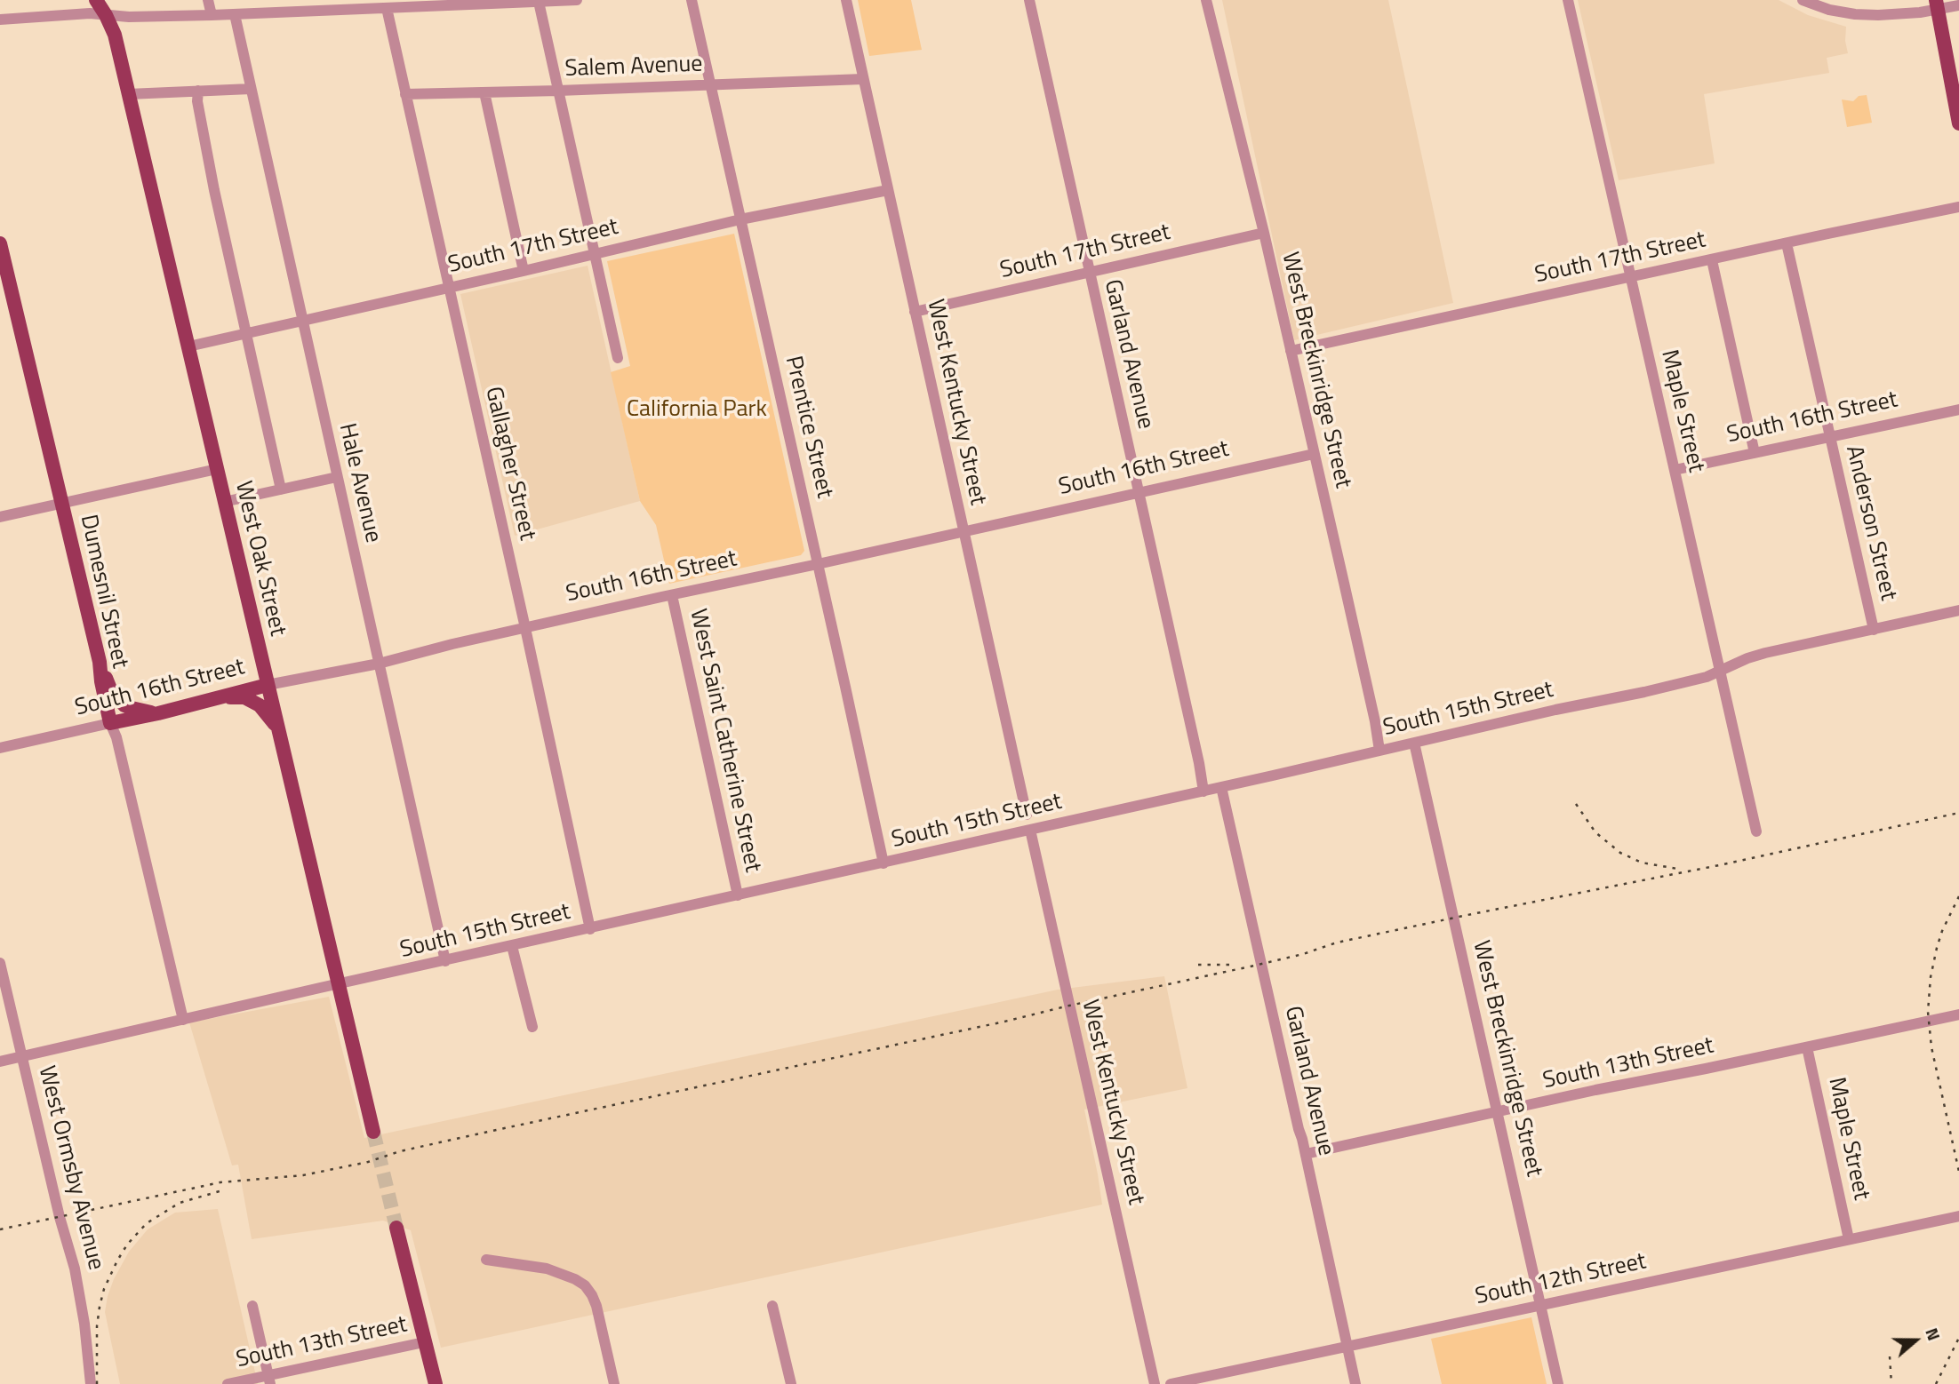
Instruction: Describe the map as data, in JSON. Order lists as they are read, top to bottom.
{
  "streets": {
    "main road": ["South 16th Street", "West Oak Street", "Dumesnil Street"],
    "street": [
      "Salem Avenue",
      "South 17th Street",
      "Garland Avenue",
      "West Breckinridge Street",
      "West Kentucky Street",
      "Maple Street",
      "Prentice Street",
      "Gallagher Street",
      "Hale Avenue",
      "Anderson Street",
      "South 15th Street",
      "West Saint Catherine Street",
      "South 13th Street",
      "West Ormsby Avenue",
      "South 12th Street"
    ]
  },
  "crossings": [
    ["Salem Avenue", "West Kentucky Street"],
    ["Salem Avenue", "Prentice Street"],
    ["Salem Avenue", "Gallagher Street"],
    ["South 17th Street", "Garland Avenue"],
    ["South 17th Street", "West Breckinridge Street"],
    ["South 17th Street", "West Kentucky Street"],
    ["South 17th Street", "Maple Street"],
    ["South 17th Street", "Prentice Street"],
    ["South 17th Street", "Gallagher Street"],
    ["South 17th Street", "Hale Avenue"],
    ["South 17th Street", "Anderson Street"],
    ["South 17th Street", "West Oak Street"],
    ["Garland Avenue", "South 16th Street"],
    ["Garland Avenue", "South 15th Street"],
    ["Garland Avenue", "South 13th Street"],
    ["Garland Avenue", "South 12th Street"],
    ["West Breckinridge Street", "South 16th Street"],
    ["West Breckinridge Street", "South 15th Street"],
    ["West Breckinridge Street", "South 13th Street"],
    ["West Breckinridge Street", "South 12th Street"],
    ["West Kentucky Street", "South 16th Street"],
    ["West Kentucky Street", "South 15th Street"],
    ["Maple Street", "South 16th Street"],
    ["Maple Street", "South 15th Street"],
    ["Maple Street", "South 13th Street"],
    ["Maple Street", "South 12th Street"],
    ["South 16th Street", "Prentice Street"],
    ["South 16th Street", "Gallagher Street"],
    ["South 16th Street", "Hale Avenue"],
    ["South 16th Street", "Anderson Street"],
    ["South 16th Street", "West Oak Street"],
    ["South 16th Street", "Dumesnil Street"],
    ["South 16th Street", "West Saint Catherine Street"],
    ["Prentice Street", "South 15th Street"],
    ["Gallagher Street", "South 15th Street"],
    ["Hale Avenue", "South 15th Street"],
    ["Anderson Street", "South 15th Street"],
    ["West Oak Street", "South 15th Street"],
    ["Dumesnil Street", "South 15th Street"],
    ["South 15th Street", "West Saint Catherine Street"],
    ["South 15th Street", "West Ormsby Avenue"]
  ],
  "parks": ["California Park"],
  "north": "right"
}
